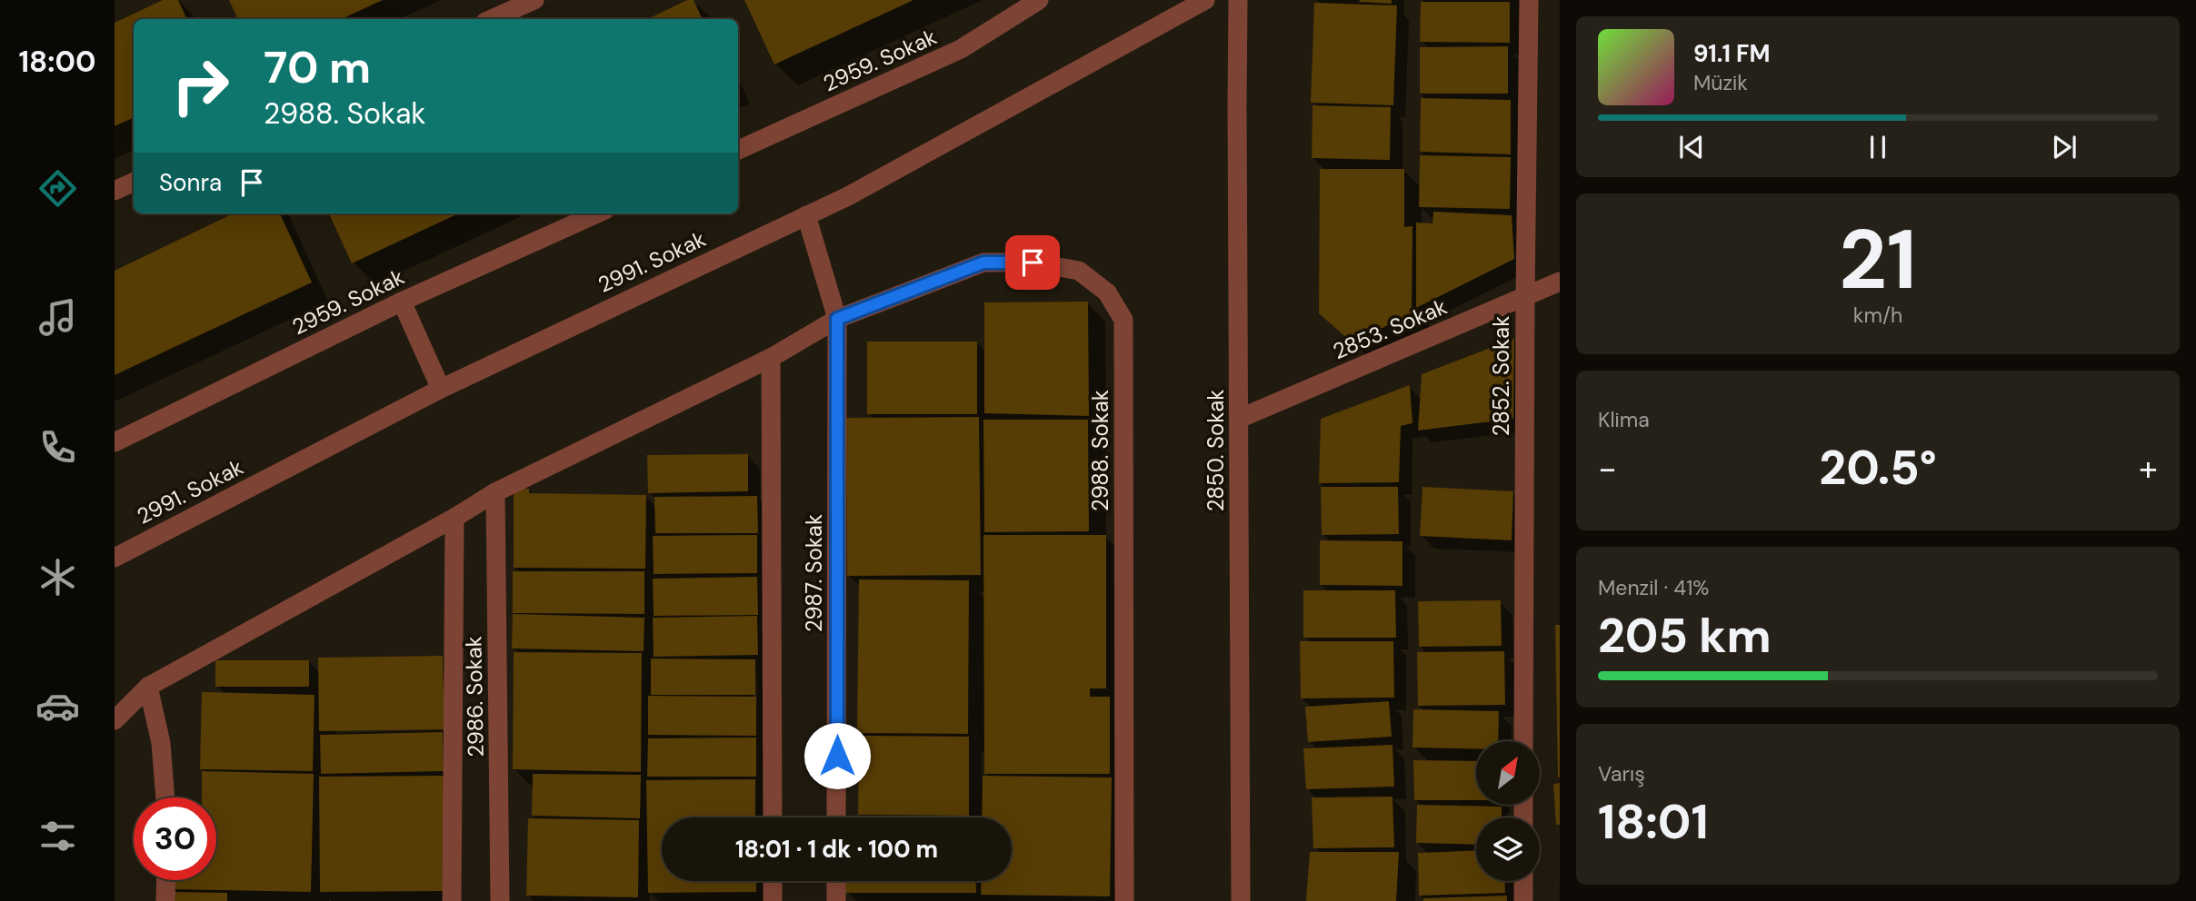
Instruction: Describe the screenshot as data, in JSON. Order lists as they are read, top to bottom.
{
  "streets": {
    "street": [
      "2959. Sokak",
      "2991. Sokak",
      "2853. Sokak",
      "2852. Sokak",
      "2988. Sokak",
      "2850. Sokak",
      "2987. Sokak",
      "2986. Sokak"
    ]
  },
  "crossings": [
    ["2991. Sokak", "2987. Sokak"],
    ["2853. Sokak", "2852. Sokak"],
    ["2853. Sokak", "2850. Sokak"],
    ["2988. Sokak", "2987. Sokak"],
    ["2988. Sokak", "2986. Sokak"]
  ],
  "north": "top right",
  "page": {
    "tabs": "18:00",
    "turn": ["70 m", "2988. Sokak"],
    "song": ["91.1 FM", "Müzik"],
    "then": "Sonra",
    "tile": [
      ["21", "km/h"],
      "Klima",
      ["Menzil · 41%", "205 km"],
      ["Varış", "18:01"]
    ],
    "heat": ["−", "20.5°", "+"],
    "limit": "30",
    "trip": "18:01 · 1 dk · 100 m"
  }
}
